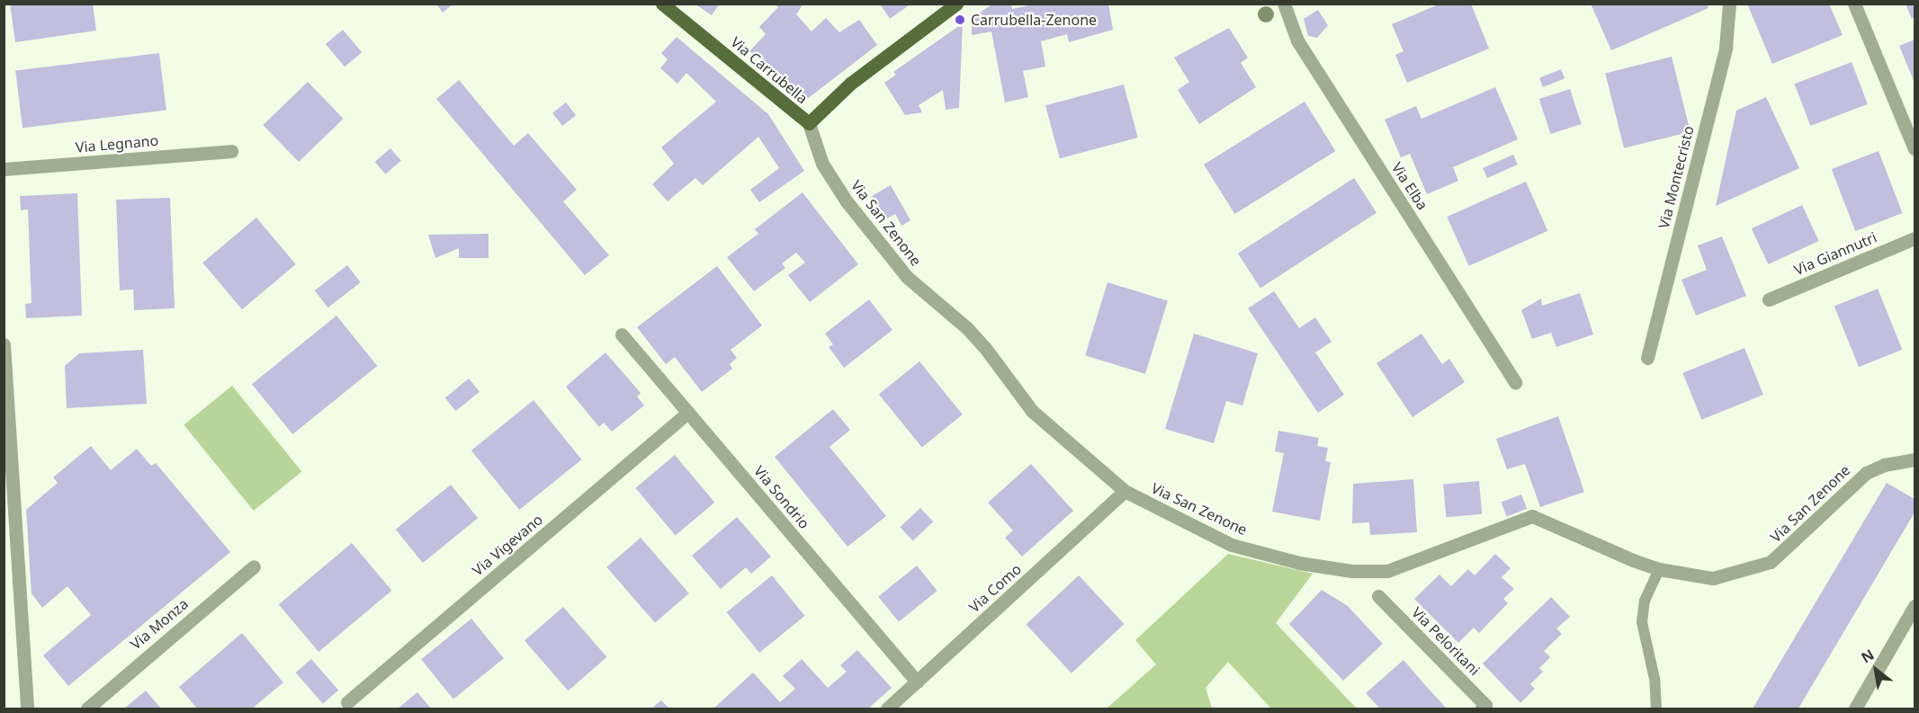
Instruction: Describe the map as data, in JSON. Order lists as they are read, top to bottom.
{
  "streets": {
    "main road": ["Via Carrubella"],
    "street": [
      "Via Legnano",
      "Via Montecristo",
      "Via Elba",
      "Via San Zenone",
      "Via Giannutri",
      "Via Sondrio",
      "Via Vigevano",
      "Via Como",
      "Via Monza",
      "Via Peloritani"
    ]
  },
  "crossings": [
    ["Via Carrubella", "Via San Zenone"],
    ["Via San Zenone", "Via Como"],
    ["Via Sondrio", "Via Vigevano"],
    ["Via Sondrio", "Via Como"]
  ],
  "places": ["Carrubella-Zenone"],
  "north": "top left"
}
